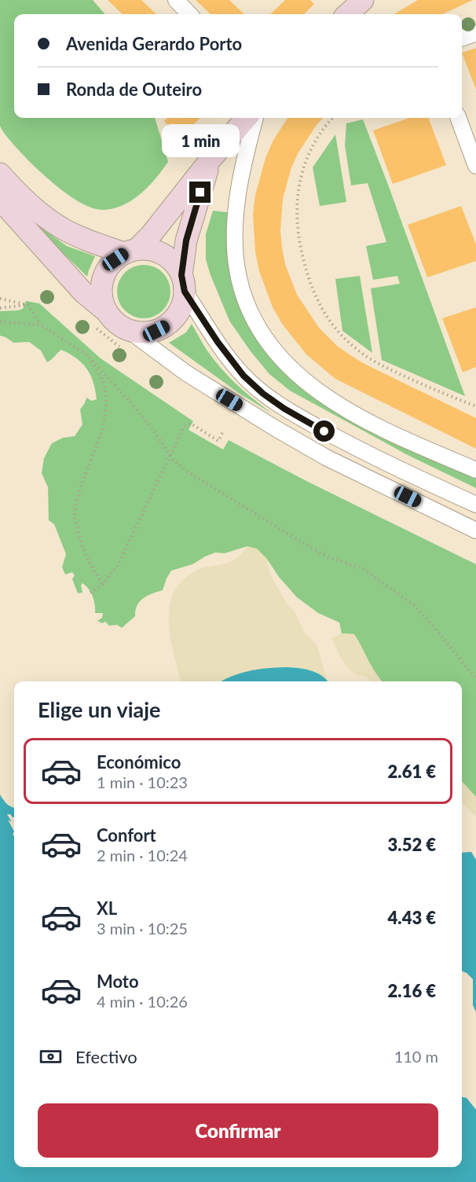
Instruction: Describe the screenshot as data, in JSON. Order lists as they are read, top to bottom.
{
  "page": {
    "banner": ["Avenida Gerardo Porto", "Ronda de Outeiro"],
    "bubble": "1 min",
    "heading": "Elige un viaje",
    "list": [
      {
        "name": "Económico",
        "note": "1 min · 10:23",
        "value": "2.61 €"
      },
      {
        "name": "Confort",
        "note": "2 min · 10:24",
        "value": "3.52 €"
      },
      {
        "name": "XL",
        "note": "3 min · 10:25",
        "value": "4.43 €"
      },
      {
        "name": "Moto",
        "note": "4 min · 10:26",
        "value": "2.16 €"
      }
    ],
    "pay": ["Efectivo", "110 m"],
    "buttons": "Confirmar"
  }
}
